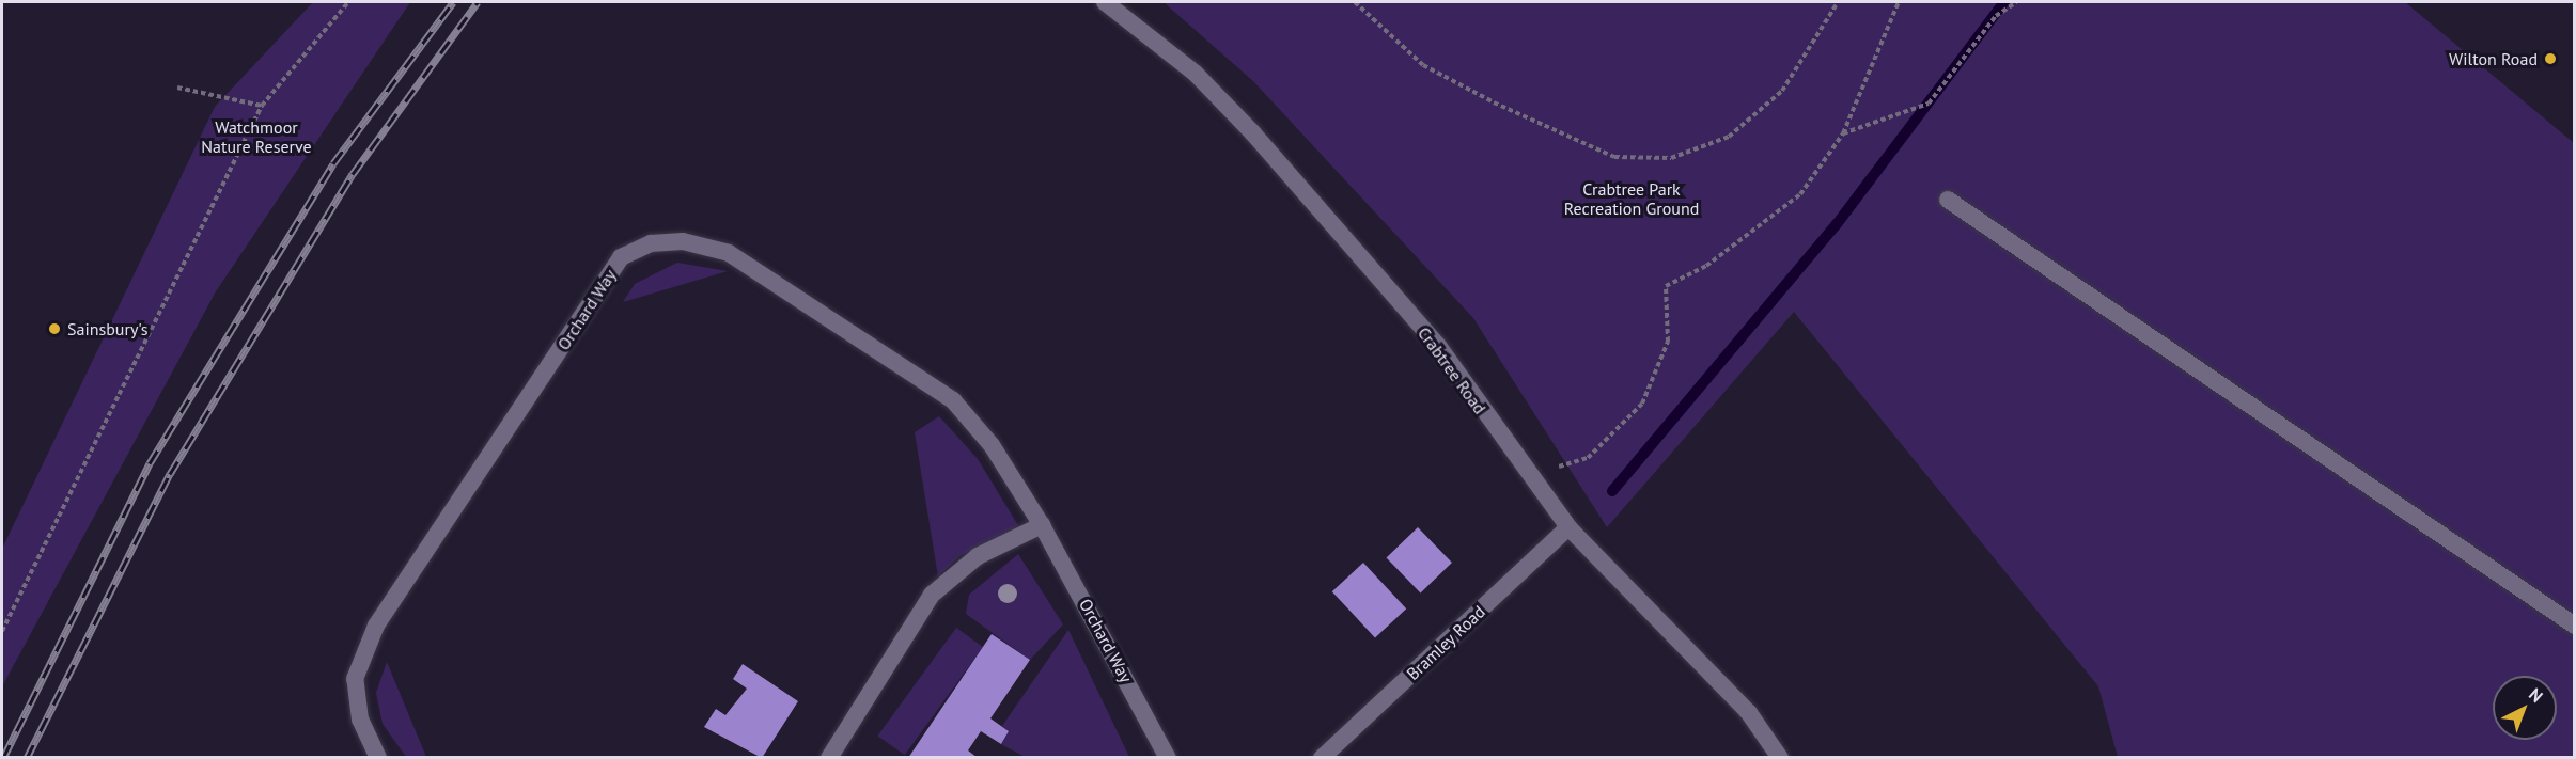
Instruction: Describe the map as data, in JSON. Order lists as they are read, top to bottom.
{
  "streets": {
    "street": ["Orchard Way", "Crabtree Road", "Bramley Road"]
  },
  "crossings": [
    ["Crabtree Road", "Bramley Road"]
  ],
  "parks": ["Watchmoor Nature Reserve", "Crabtree Park Recreation Ground"],
  "places": ["Wilton Road", "Sainsbury's"],
  "north": "top right"
}
